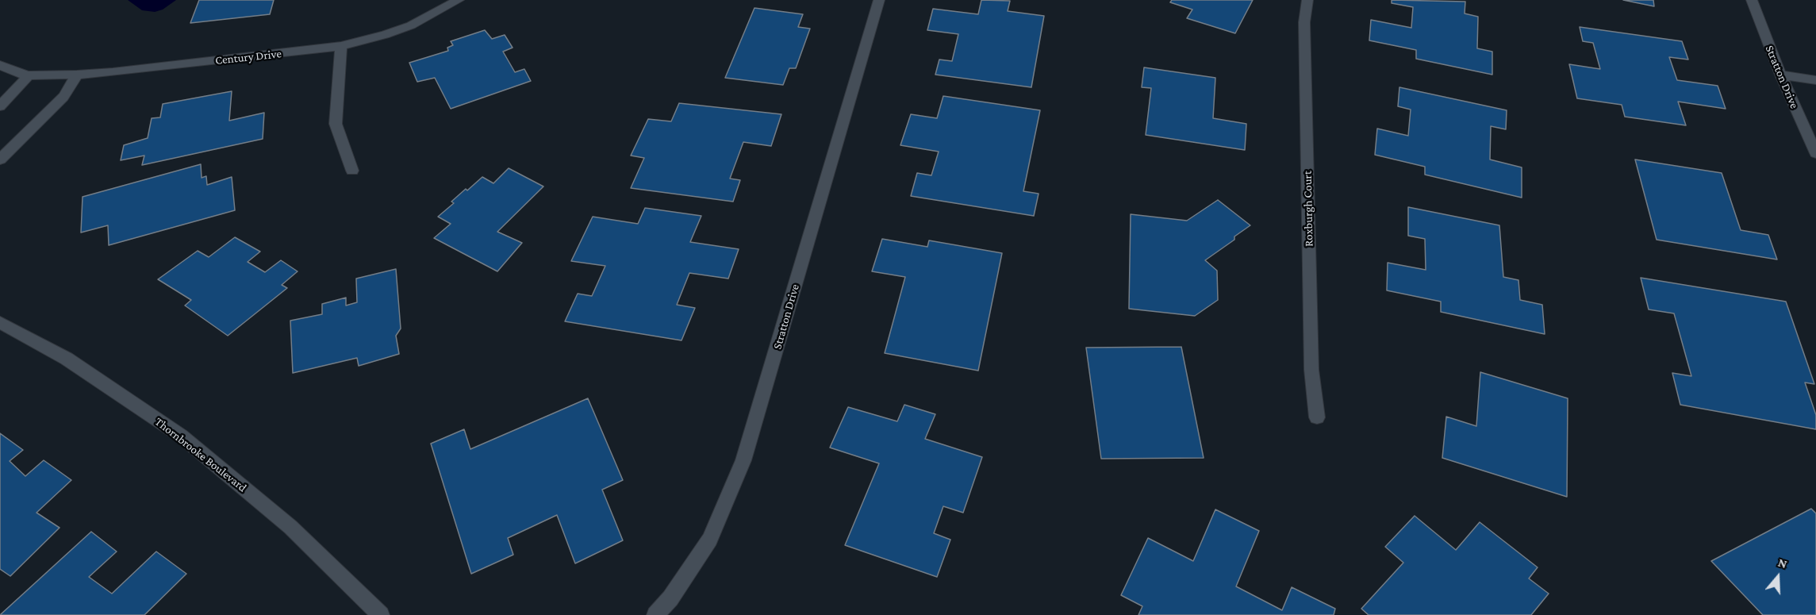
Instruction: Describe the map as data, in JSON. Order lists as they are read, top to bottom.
{
  "streets": {
    "street": [
      "Century Drive",
      "Stratton Drive",
      "Roxburgh Court",
      "Thornbrooke Boulevard"
    ]
  },
  "north": "top"
}
